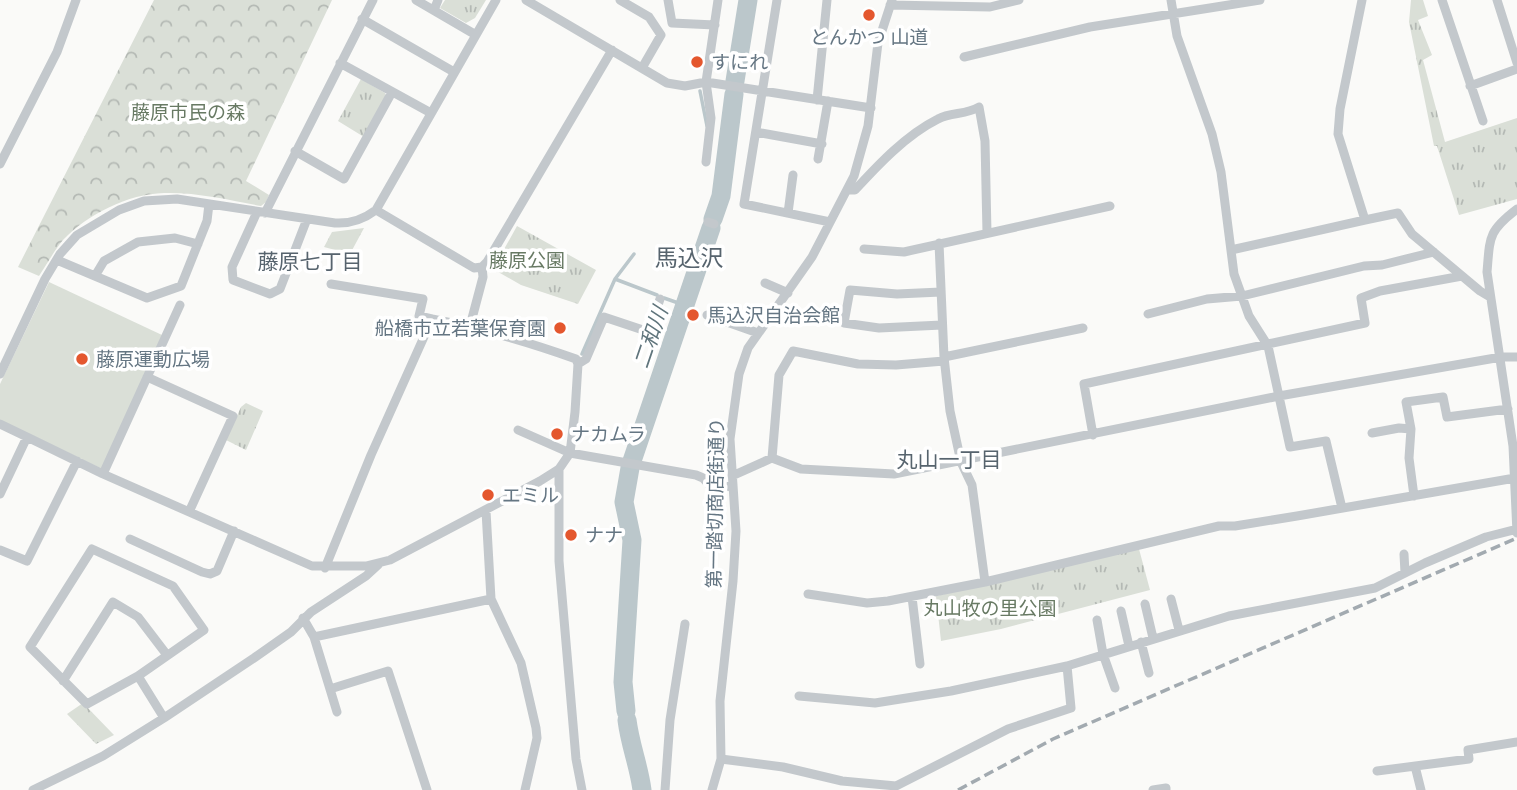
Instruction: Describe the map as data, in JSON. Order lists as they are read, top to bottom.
{
  "streets": {
    "street": ["第一踏切商店街通り"]
  },
  "districts": ["馬込沢", "藤原七丁目", "丸山一丁目"],
  "water": ["二和川"],
  "parks": ["藤原市民の森", "藤原公園", "丸山牧の里公園"],
  "places": [
    "とんかつ 山道",
    "すにれ",
    "馬込沢自治会館",
    "船橋市立若葉保育園",
    "藤原運動広場",
    "ナカムラ",
    "エミル",
    "ナナ"
  ]
}
